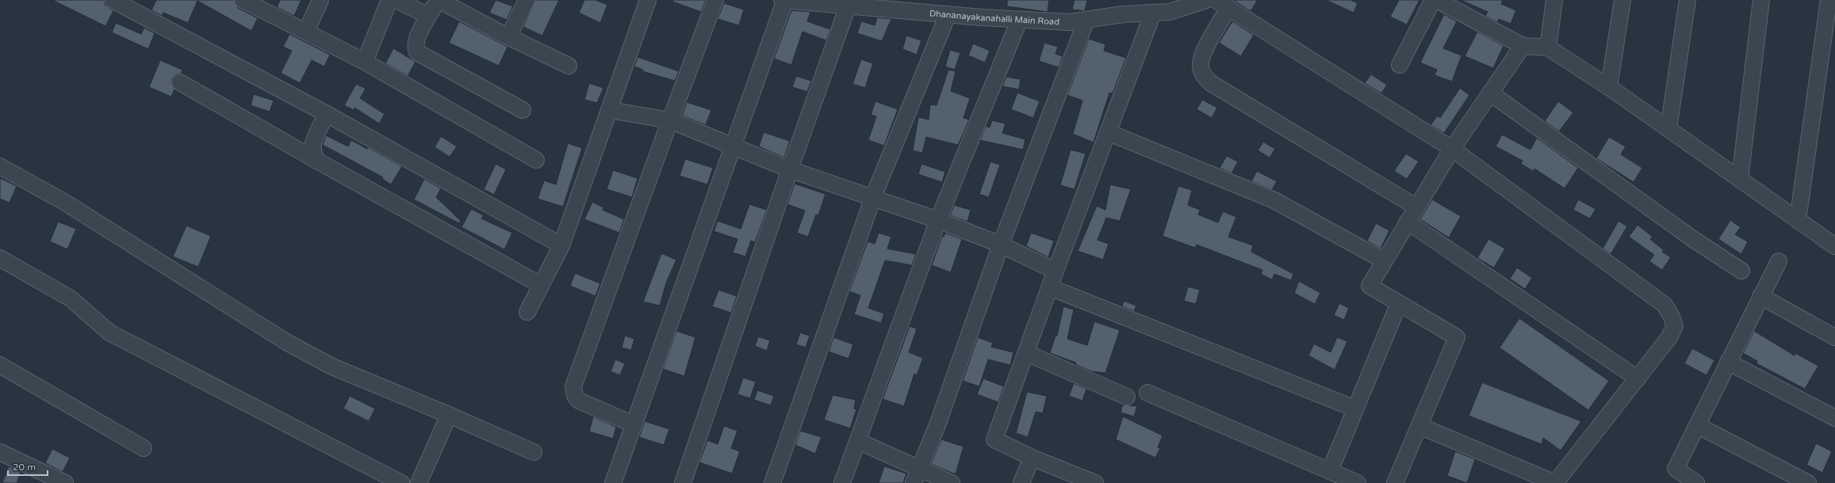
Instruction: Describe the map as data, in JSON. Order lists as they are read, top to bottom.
{
  "streets": {
    "street": ["Dhananayakanahalli Main Road"]
  },
  "scale_bar": "20 m"
}
